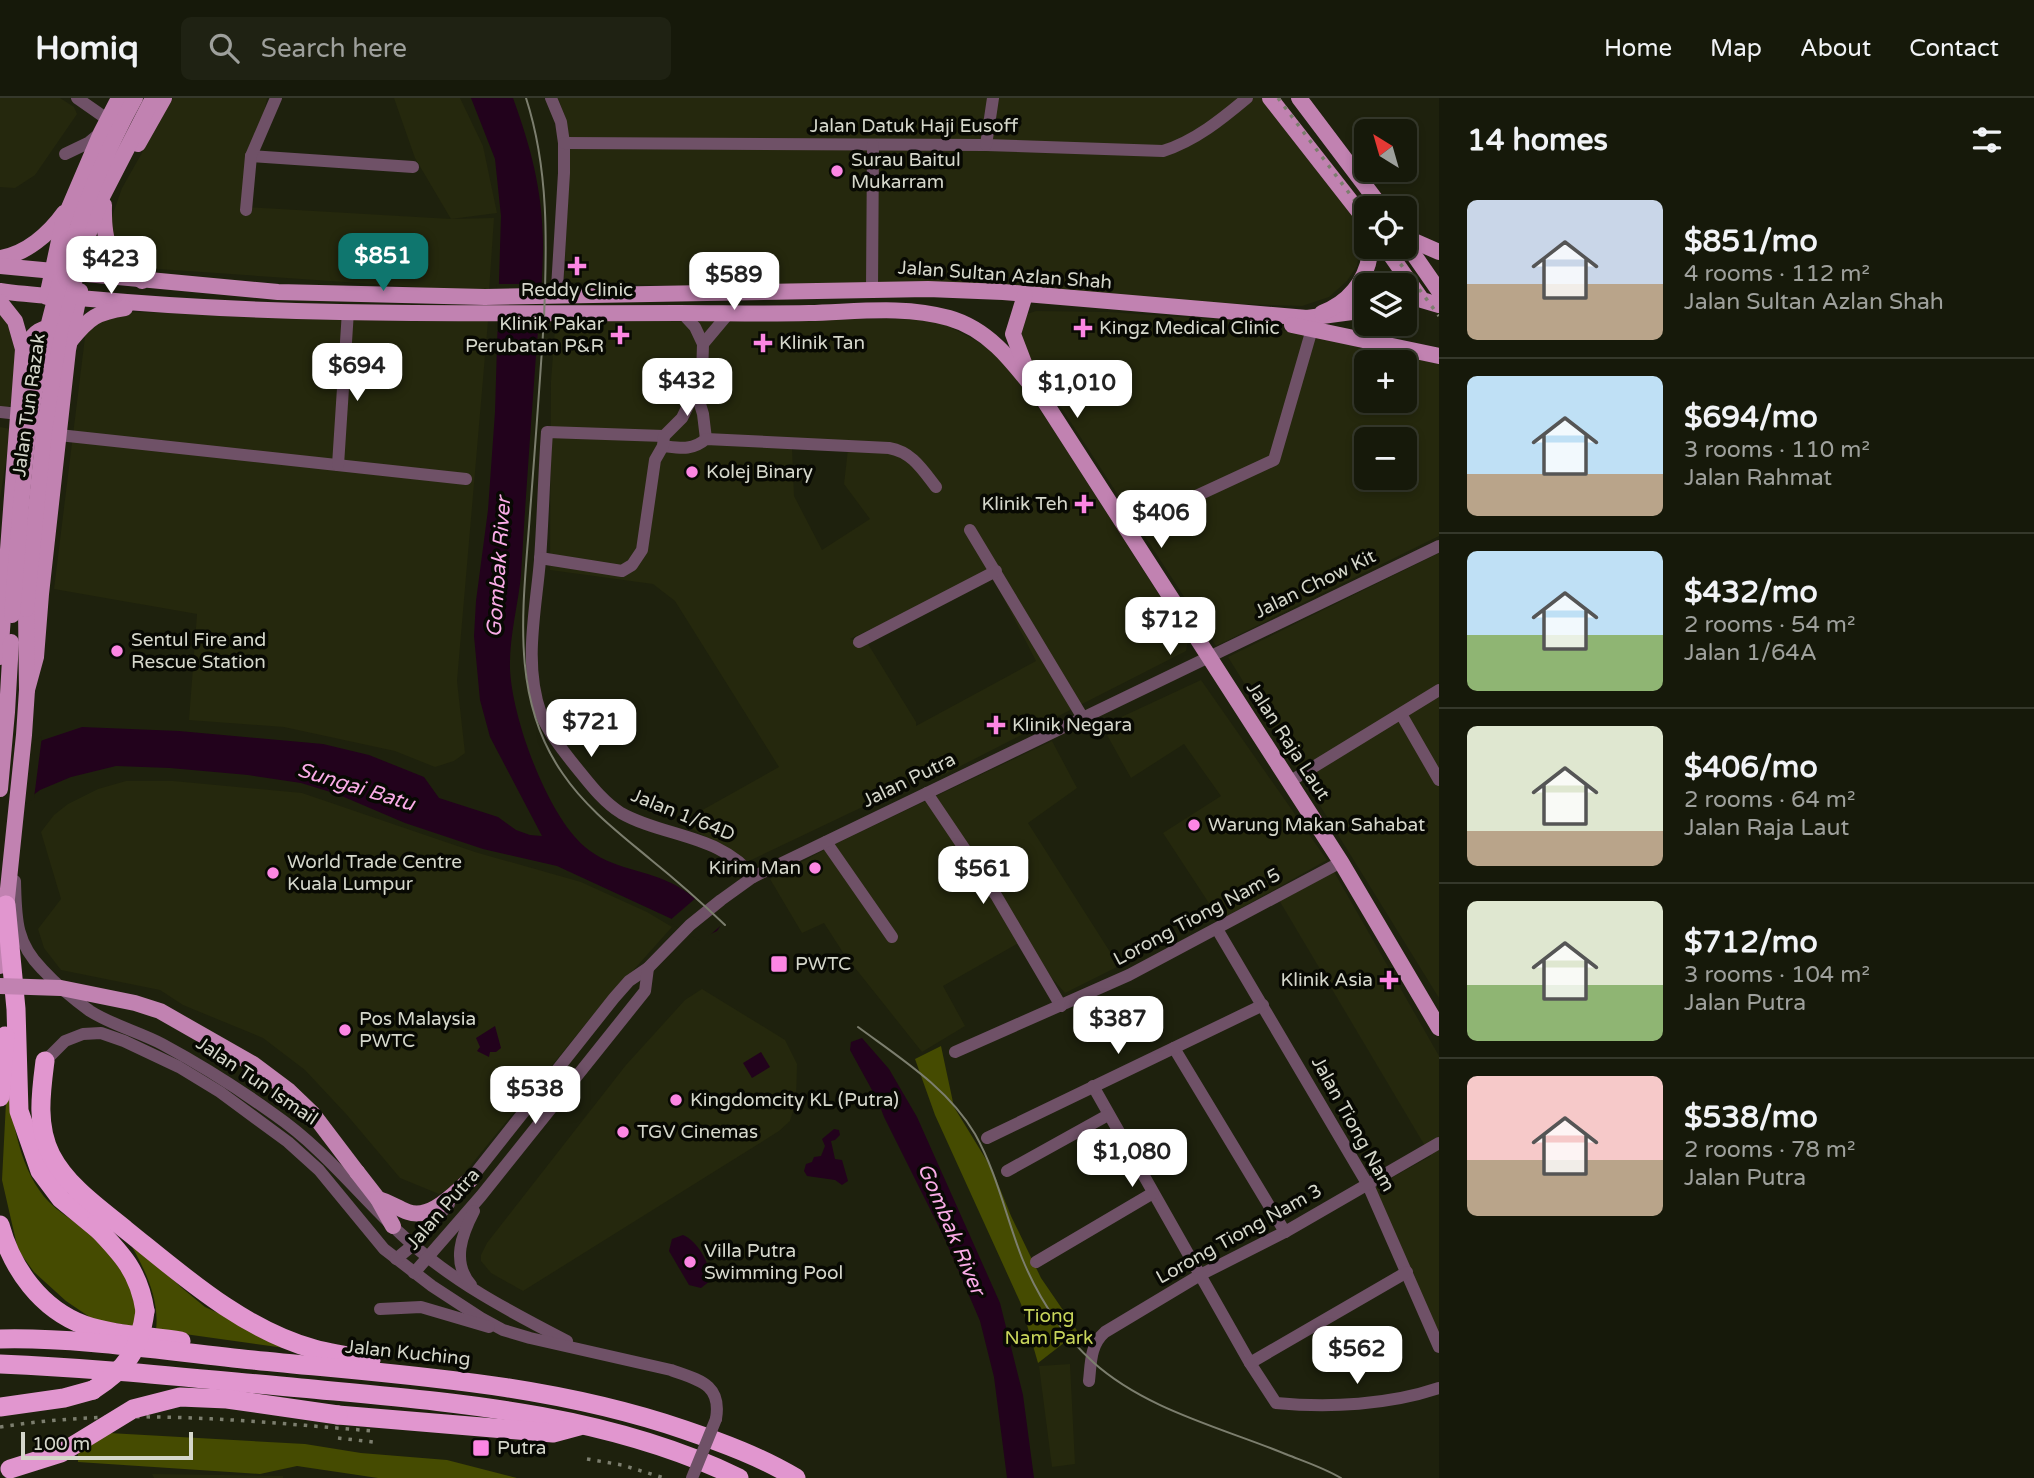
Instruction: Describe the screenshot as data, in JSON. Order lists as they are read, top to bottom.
{
  "streets": {
    "highway": ["Jalan Kuching"],
    "main road": ["Jalan Sultan Azlan Shah", "Jalan Tun Razak", "Jalan Raja Laut"],
    "street": [
      "Jalan Datuk Haji Eusoff",
      "Jalan Chow Kit",
      "Jalan Putra",
      "Jalan 1/64D",
      "Lorong Tiong Nam 5",
      "Jalan Tun Ismail",
      "Jalan Tiong Nam",
      "Lorong Tiong Nam 3"
    ]
  },
  "crossings": [
    ["Jalan Sultan Azlan Shah", "Jalan Raja Laut"],
    ["Jalan Tun Razak", "Jalan Tun Ismail"],
    ["Jalan Chow Kit", "Jalan Raja Laut"],
    ["Jalan Chow Kit", "Jalan Putra"],
    ["Jalan Raja Laut", "Jalan Putra"],
    ["Jalan Raja Laut", "Lorong Tiong Nam 5"],
    ["Jalan Putra", "Jalan 1/64D"],
    ["Jalan Putra", "Jalan Tun Ismail"],
    ["Lorong Tiong Nam 5", "Jalan Tiong Nam"],
    ["Jalan Tiong Nam", "Lorong Tiong Nam 3"]
  ],
  "water": ["Gombak River", "Sungai Batu"],
  "parks": ["Tiong Nam Park"],
  "places": {
    "other": [
      "Surau Baitul Mukarram",
      "Kolej Binary",
      "Sentul Fire and Rescue Station",
      "Warung Makan Sahabat",
      "Kirim Man",
      "World Trade Centre Kuala Lumpur",
      "Pos Malaysia PWTC",
      "Kingdomcity KL (Putra)",
      "TGV Cinemas",
      "Villa Putra Swimming Pool"
    ],
    "health": [
      "Reddy Clinic",
      "Kingz Medical Clinic",
      "Klinik Pakar Perubatan P&R",
      "Klinik Tan",
      "Klinik Teh",
      "Klinik Negara",
      "Klinik Asia"
    ],
    "transit": ["PWTC", "Putra"]
  },
  "scale_bar": "100 m",
  "north": "top left",
  "page": {
    "header": "Homiq",
    "search": "Search here",
    "nav": [
      "Home",
      "Map",
      "About",
      "Contact"
    ],
    "heading": "14 homes",
    "map_buttons": ["+", "−"],
    "list": [
      {
        "name": "$851/mo",
        "note": "4 rooms · 112 m² · Jalan Sultan Azlan Shah"
      },
      {
        "name": "$694/mo",
        "note": "3 rooms · 110 m² · Jalan Rahmat"
      },
      {
        "name": "$432/mo",
        "note": "2 rooms · 54 m² · Jalan 1/64A"
      },
      {
        "name": "$406/mo",
        "note": "2 rooms · 64 m² · Jalan Raja Laut"
      },
      {
        "name": "$712/mo",
        "note": "3 rooms · 104 m² · Jalan Putra"
      },
      {
        "name": "$538/mo",
        "note": "2 rooms · 78 m² · Jalan Putra"
      }
    ],
    "price": [
      "$851",
      "$423",
      "$589",
      "$694",
      "$432",
      "$1,010",
      "$406",
      "$712",
      "$721",
      "$561",
      "$387",
      "$538",
      "$1,080",
      "$562"
    ],
    "scale": "100 m"
  }
}
